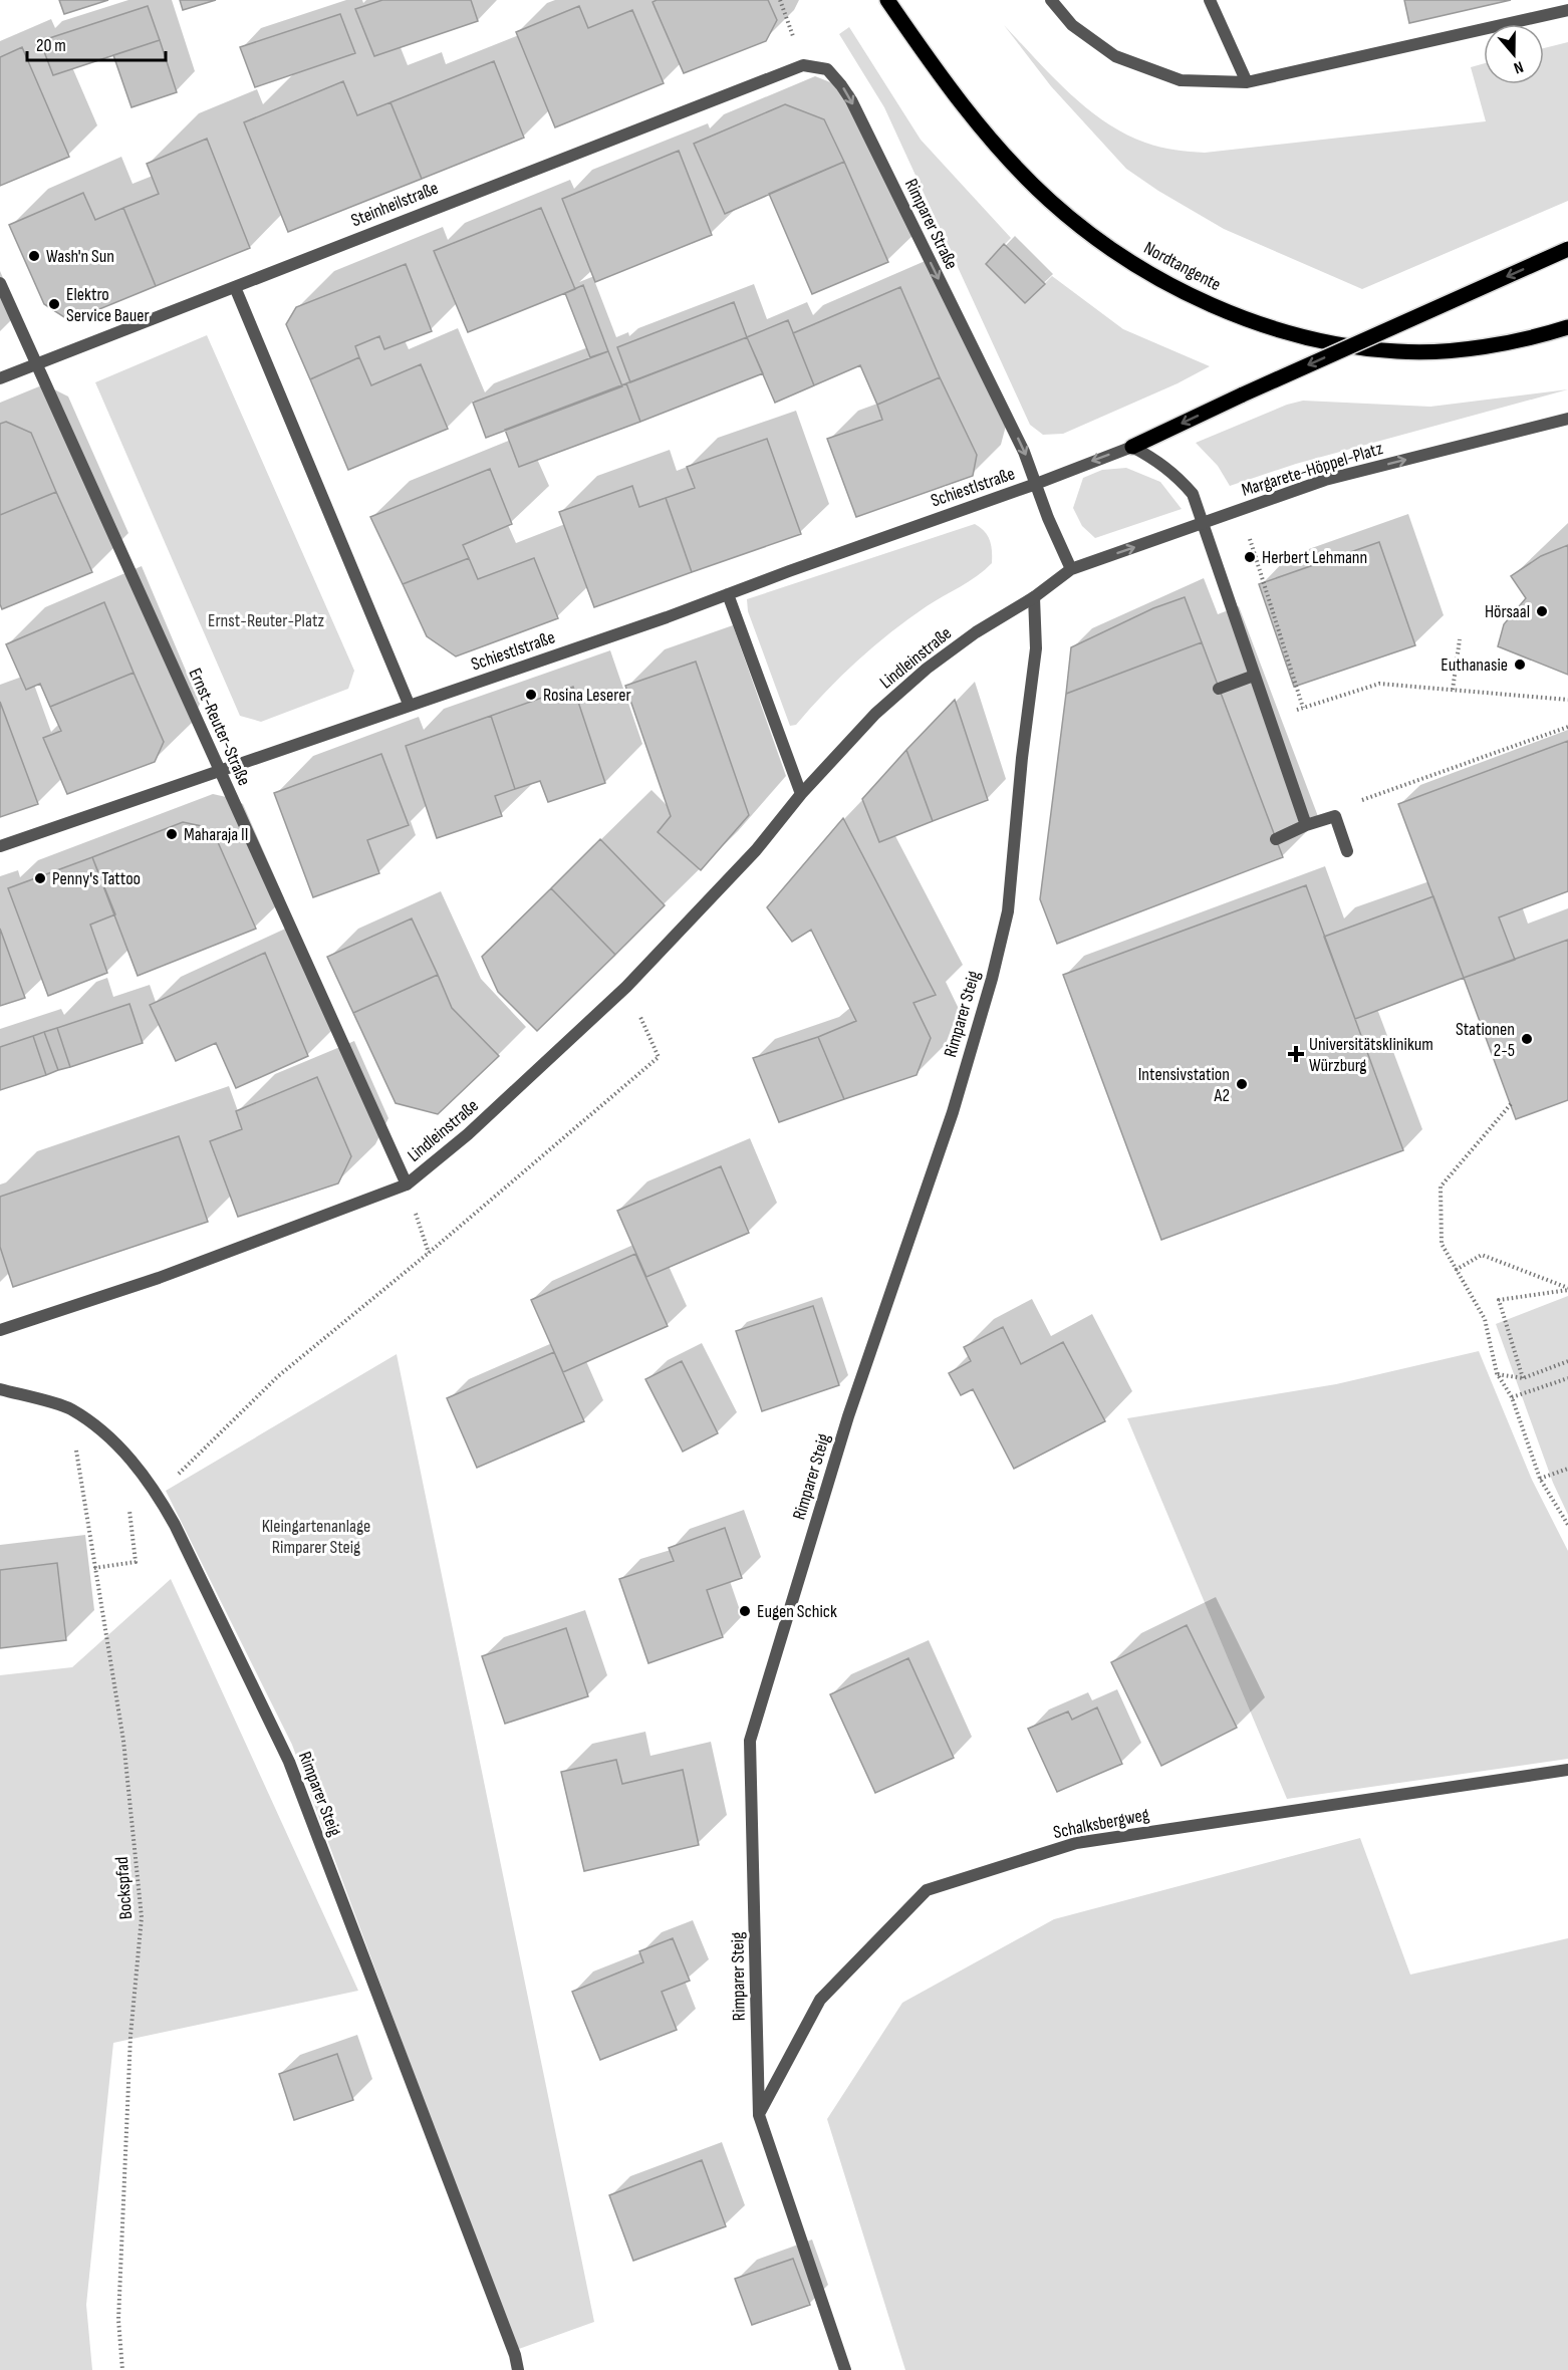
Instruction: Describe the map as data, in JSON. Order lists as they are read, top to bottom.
{
  "streets": {
    "main road": ["Nordtangente"],
    "street": [
      "Steinheilstraße",
      "Rimparer Straße",
      "Margarete-Höppel-Platz",
      "Schiestlstraße",
      "Lindleinstraße",
      "Ernst-Reuter-Straße",
      "Rimparer Steig",
      "Schalksbergweg"
    ],
    "path": ["Bockspfad"]
  },
  "crossings": [
    ["Steinheilstraße", "Rimparer Straße"],
    ["Steinheilstraße", "Ernst-Reuter-Straße"],
    ["Rimparer Straße", "Margarete-Höppel-Platz"],
    ["Rimparer Straße", "Schiestlstraße"],
    ["Rimparer Straße", "Lindleinstraße"],
    ["Margarete-Höppel-Platz", "Lindleinstraße"],
    ["Schiestlstraße", "Ernst-Reuter-Straße"],
    ["Lindleinstraße", "Ernst-Reuter-Straße"],
    ["Lindleinstraße", "Rimparer Steig"],
    ["Rimparer Steig", "Schalksbergweg"],
    ["Rimparer Steig", "Bockspfad"]
  ],
  "one_way": ["Rimparer Straße", "Margarete-Höppel-Platz"],
  "parks": ["Ernst-Reuter-Platz", "Kleingartenanlage Rimparer Steig"],
  "places": {
    "other": [
      "Wash'n Sun",
      "Elektro Service Bauer",
      "Herbert Lehmann",
      "Hörsaal",
      "Euthanasie",
      "Rosina Leserer",
      "Maharaja II",
      "Penny's Tattoo",
      "Stationen 2-5",
      "Intensivstation A2",
      "Eugen Schick"
    ],
    "health": ["Universitätsklinikum Würzburg"]
  },
  "scale_bar": "20 m",
  "north": "bottom"
}
